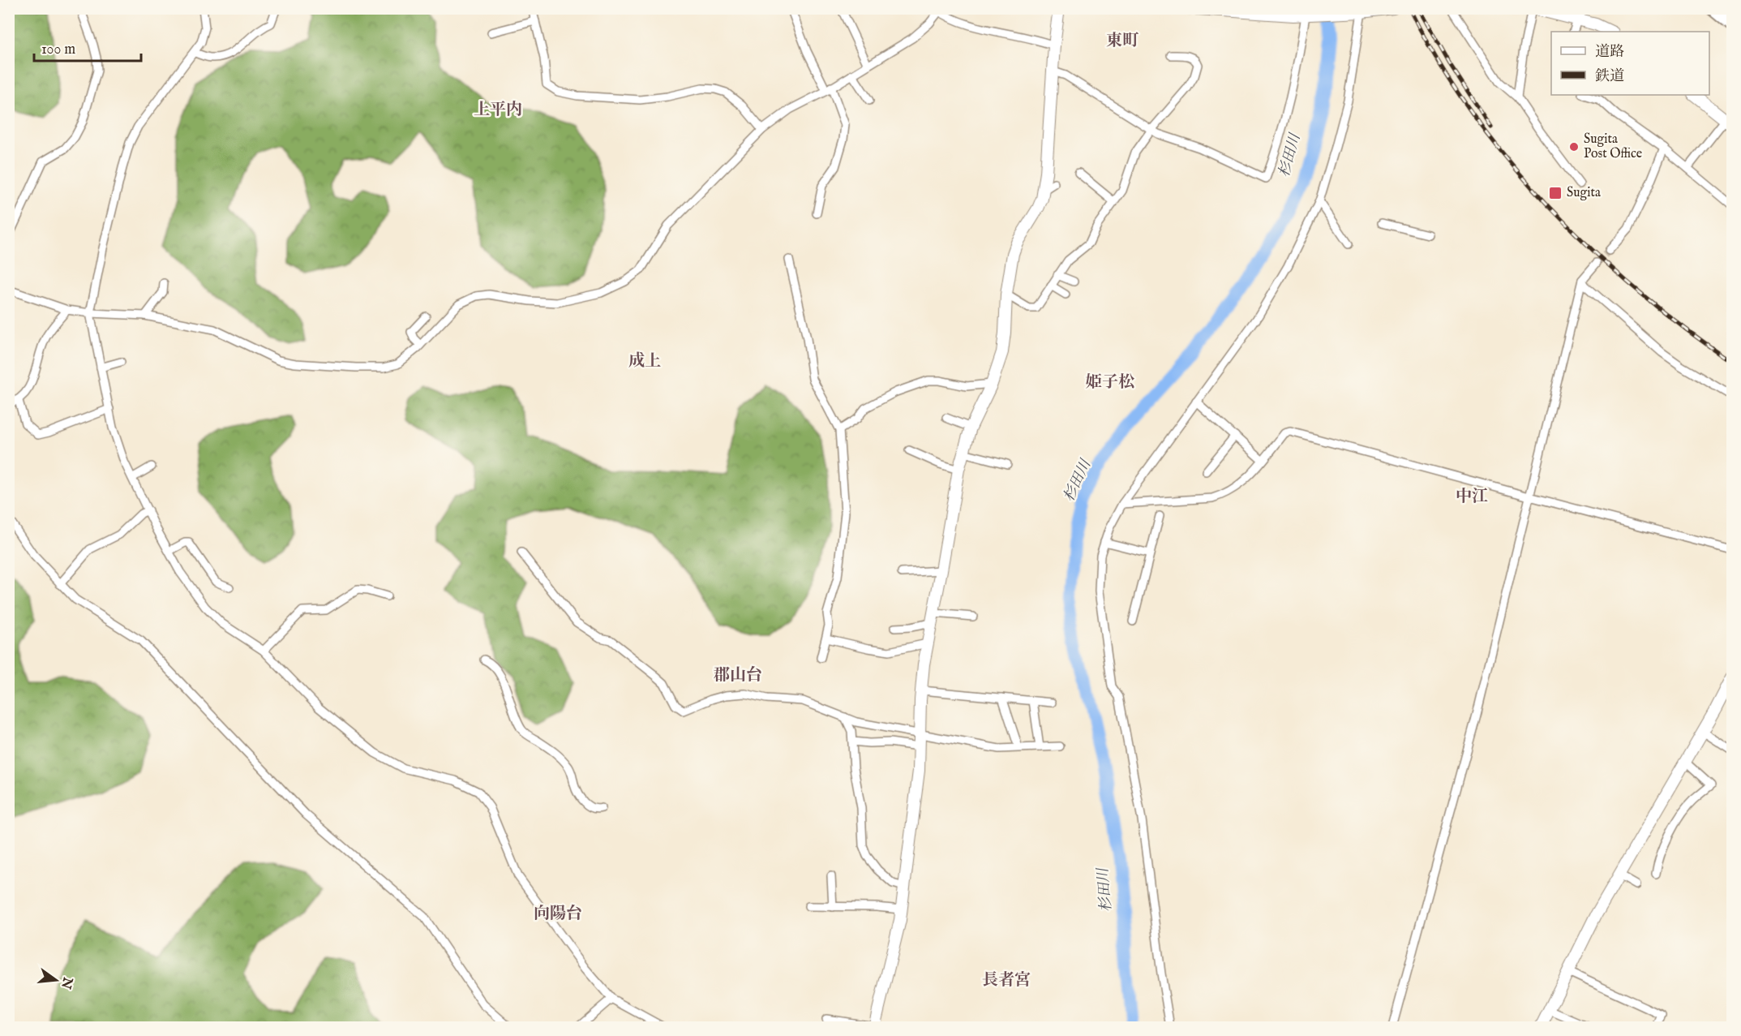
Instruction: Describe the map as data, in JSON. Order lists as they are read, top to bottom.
{
  "districts": [
    "東町",
    "上平内",
    "成上",
    "姫子松",
    "中江",
    "郡山台",
    "向陽台",
    "長者宮"
  ],
  "water": ["杉田川"],
  "places": {
    "other": ["Sugita Post Office"],
    "transit": ["Sugita"]
  },
  "legend": ["道路", "鉄道"],
  "scale_bar": "100 m",
  "north": "right"
}
